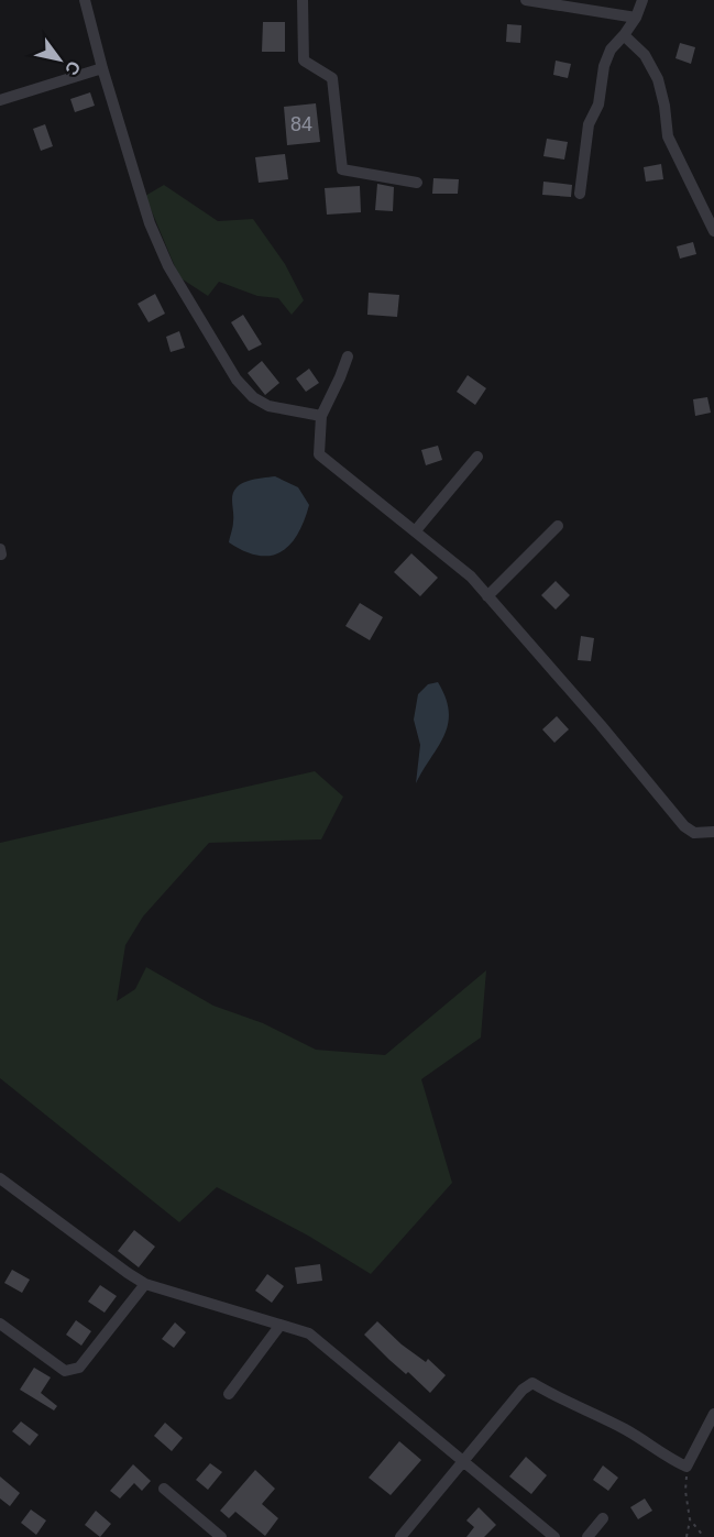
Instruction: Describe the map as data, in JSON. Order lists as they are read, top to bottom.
{
  "house_numbers": ["84"],
  "north": "bottom right"
}
